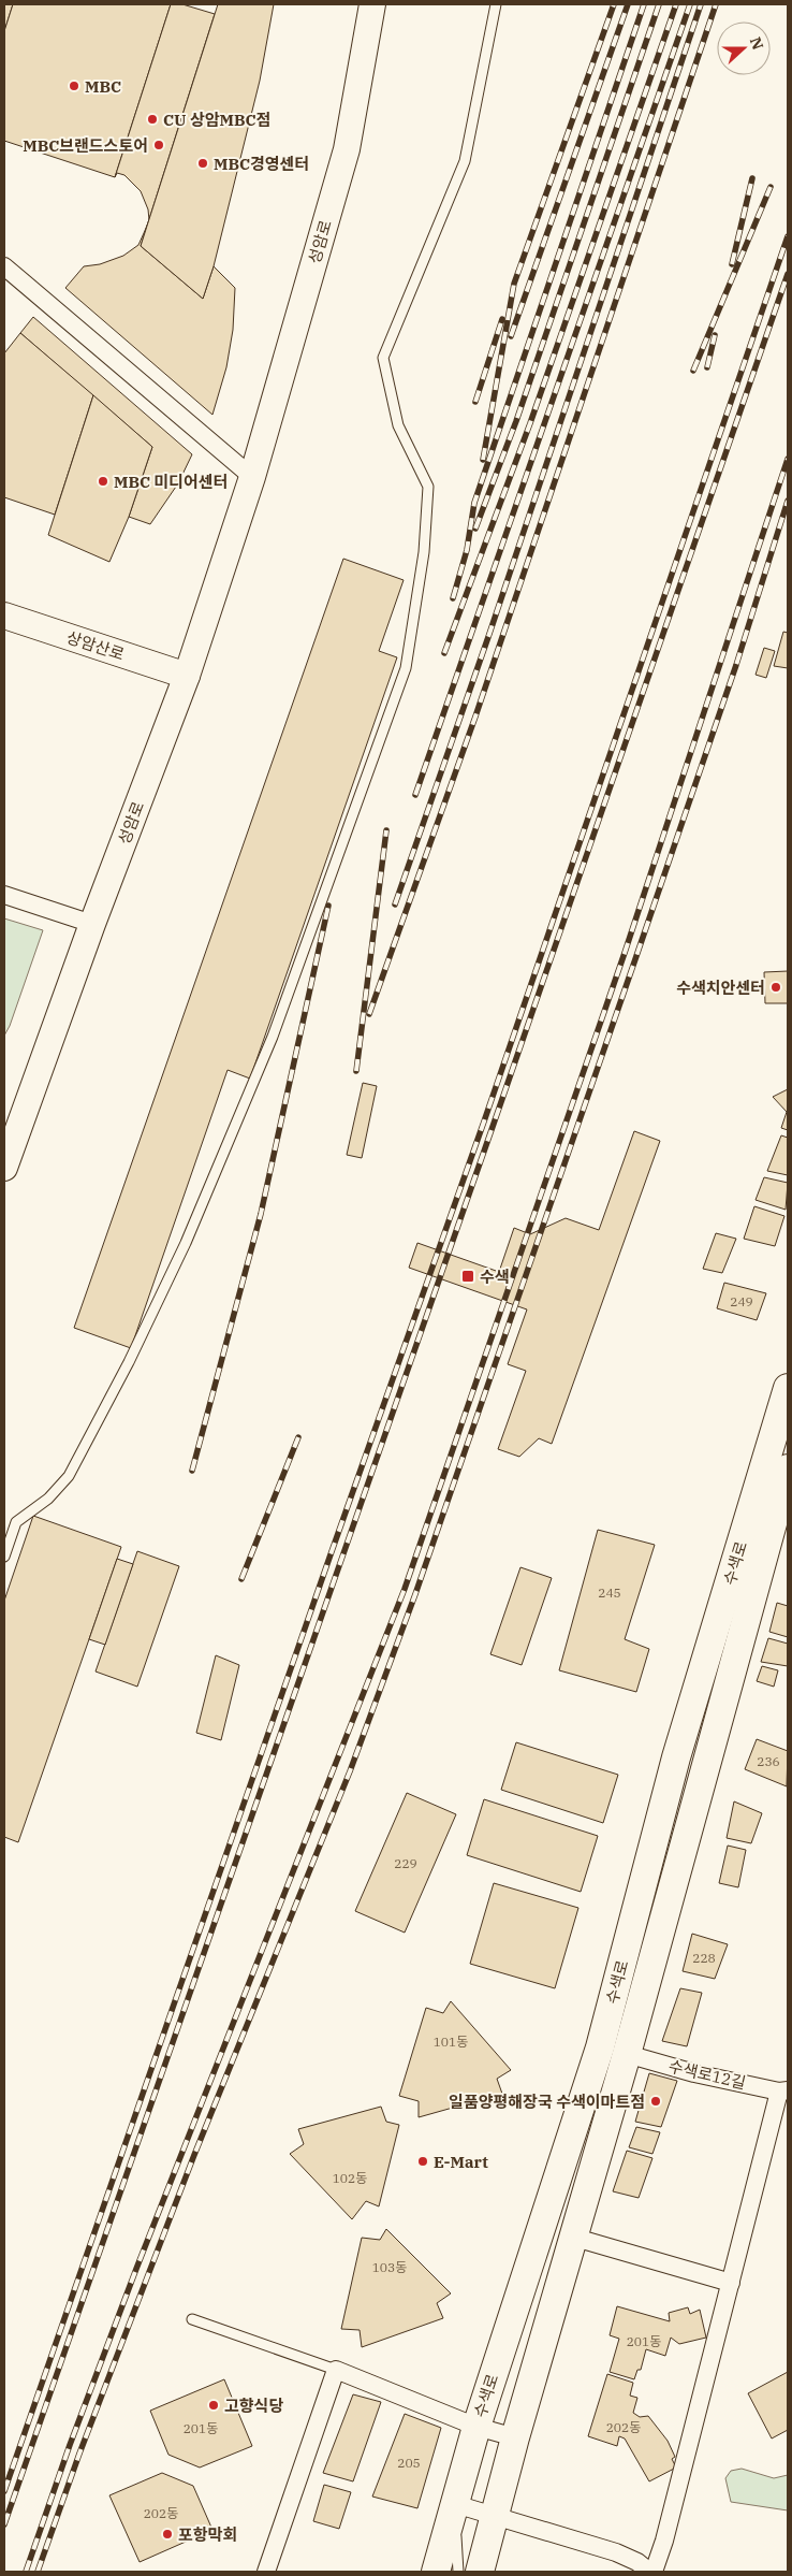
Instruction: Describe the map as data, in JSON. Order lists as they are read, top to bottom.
{
  "streets": {
    "main road": ["성암로", "상암산로", "수색로"],
    "street": ["수색로12길"]
  },
  "crossings": [
    ["성암로", "상암산로"],
    ["수색로", "수색로12길"]
  ],
  "places": {
    "other": [
      "MBC",
      "CU 상암MBC점",
      "MBC브랜드스토어",
      "MBC경영센터",
      "MBC 미디어센터",
      "수색치안센터",
      "일품양평해장국 수색이마트점",
      "E-Mart",
      "고향식당",
      "포항막회"
    ],
    "transit": ["수색"]
  },
  "house_numbers": [
    "249",
    "245",
    "236",
    "229",
    "228",
    "101동",
    "102동",
    "103동",
    "201동",
    "202동",
    "201동",
    "205",
    "202동"
  ],
  "north": "right"
}
